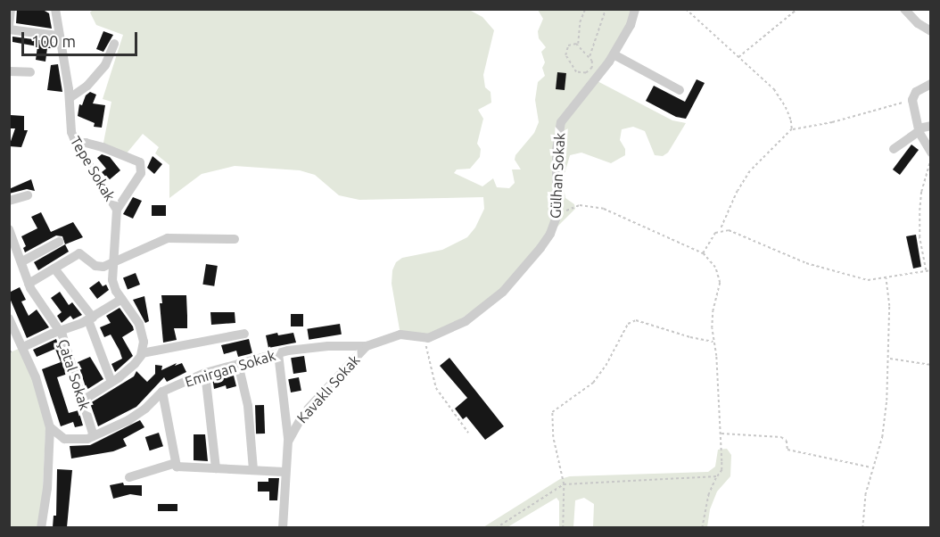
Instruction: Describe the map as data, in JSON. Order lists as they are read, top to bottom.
{
  "streets": {
    "street": [
      "Tepe Sokak",
      "Gülhan Sokak",
      "Emirgan Sokak",
      "Çatal Sokak",
      "Kavaklı Sokak"
    ]
  },
  "crossings": [
    ["Gülhan Sokak", "Emirgan Sokak"],
    ["Gülhan Sokak", "Kavaklı Sokak"],
    ["Emirgan Sokak", "Çatal Sokak"],
    ["Emirgan Sokak", "Kavaklı Sokak"]
  ],
  "scale_bar": "100 m"
}
